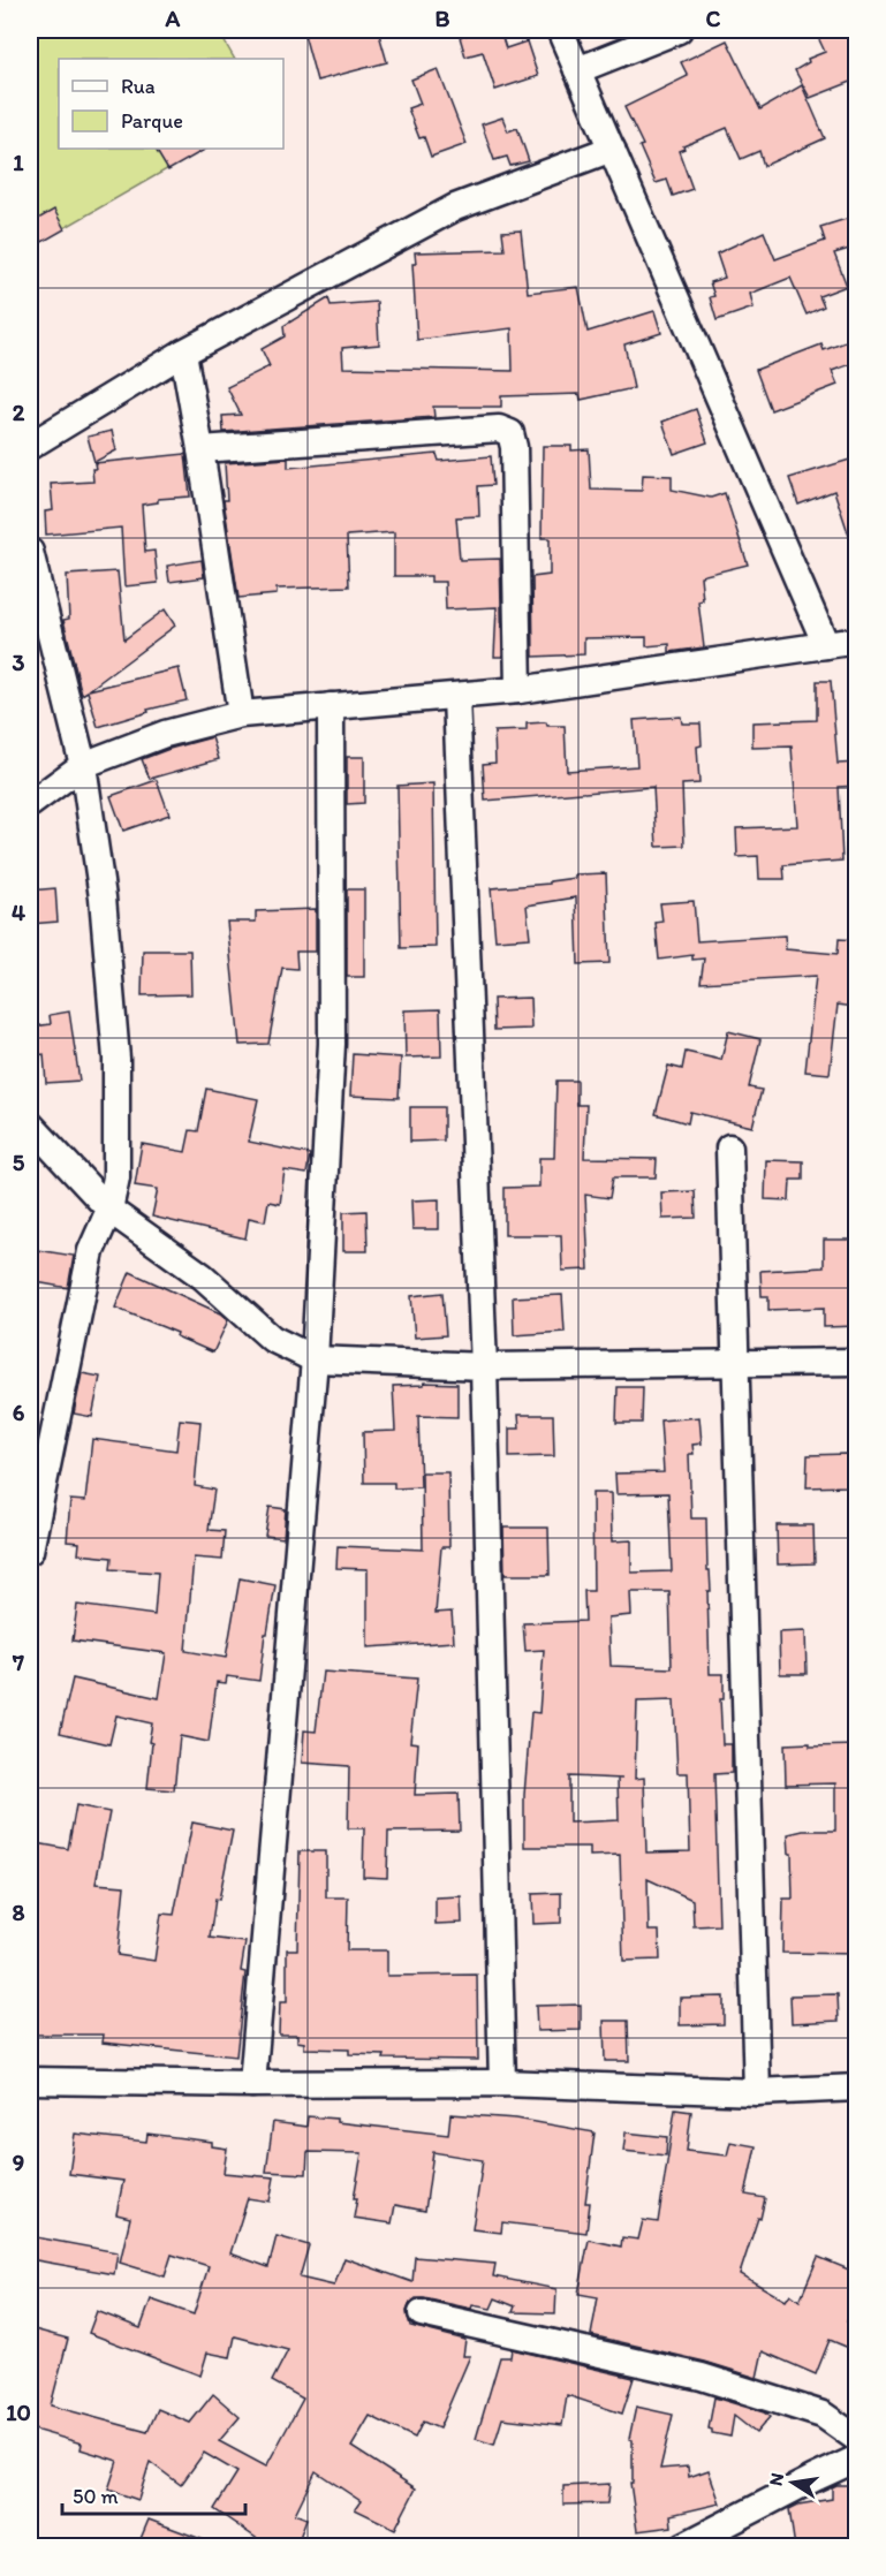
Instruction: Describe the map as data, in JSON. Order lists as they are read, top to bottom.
{
  "legend": ["Rua", "Parque"],
  "scale_bar": "50 m",
  "north": "left",
  "grid": {
    "columns": ["A", "B", "C"],
    "rows": [
      "1",
      "2",
      "3",
      "4",
      "5",
      "6",
      "7",
      "8",
      "9",
      "10"
    ]
  }
}
